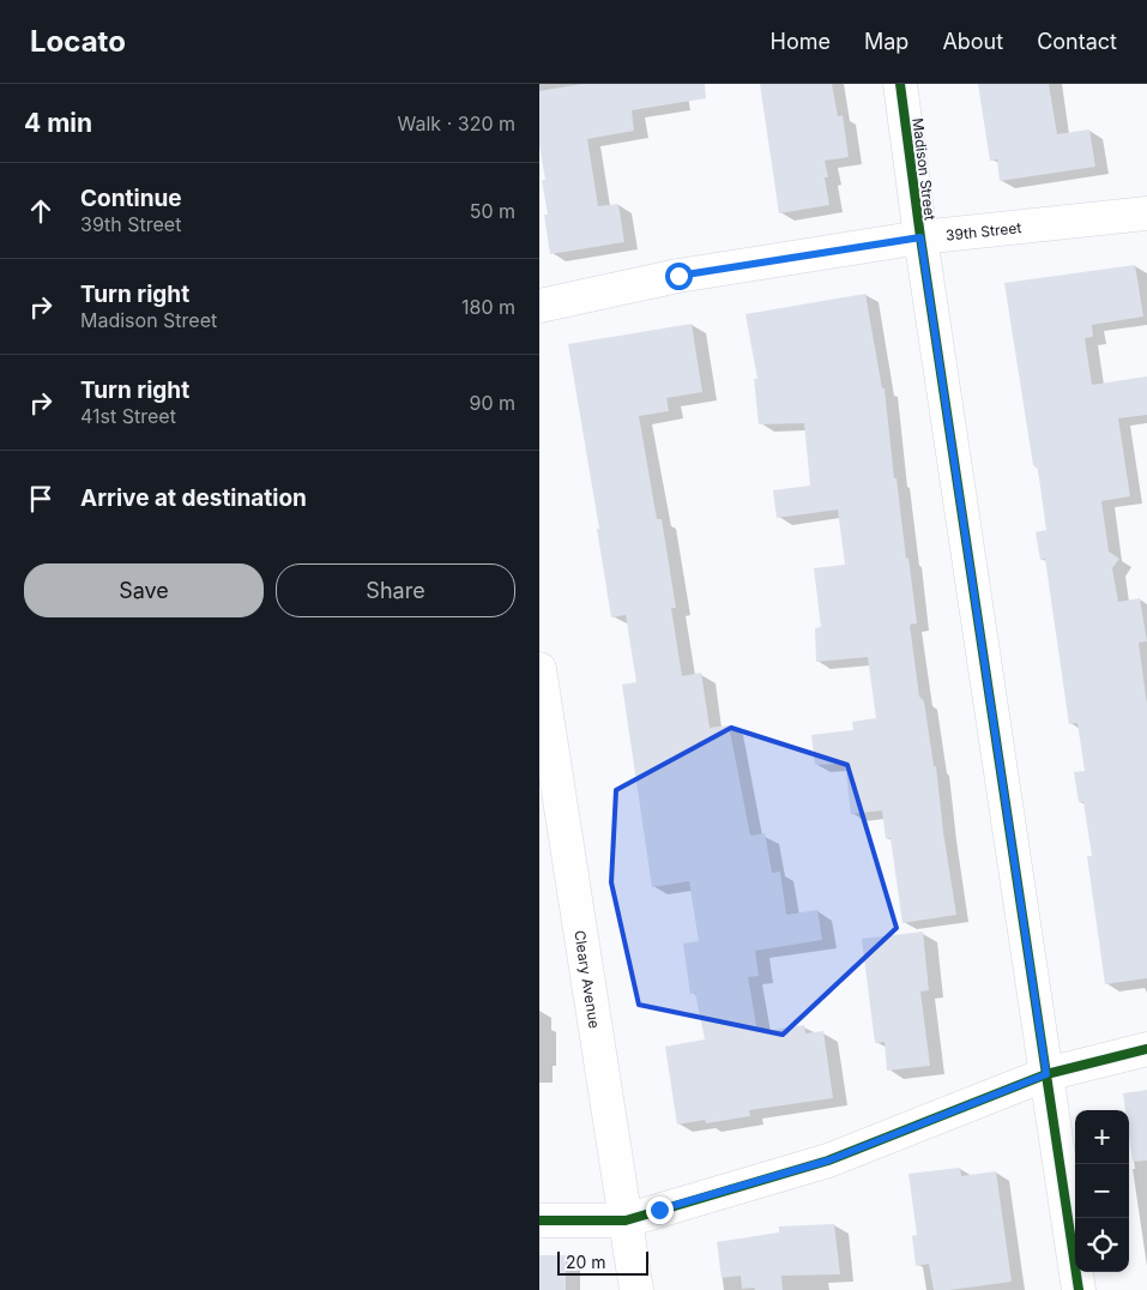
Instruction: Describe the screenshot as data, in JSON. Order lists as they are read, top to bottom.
{
  "streets": {
    "street": ["Madison Street", "39th Street", "Cleary Avenue"]
  },
  "crossings": [
    ["Madison Street", "39th Street"]
  ],
  "scale_bar": "20 m",
  "page": {
    "header": "Locato",
    "nav": [
      "Home",
      "Map",
      "About",
      "Contact"
    ],
    "heading": ["4 min", "Walk · 320 m"],
    "list": [
      ["Continue", "39th Street", "50 m"],
      ["Turn right", "Madison Street", "180 m"],
      ["Turn right", "41st Street", "90 m"],
      "Arrive at destination"
    ],
    "buttons": ["Save", "Share"],
    "map_buttons": ["+", "−"],
    "scale": "20 m"
  }
}
